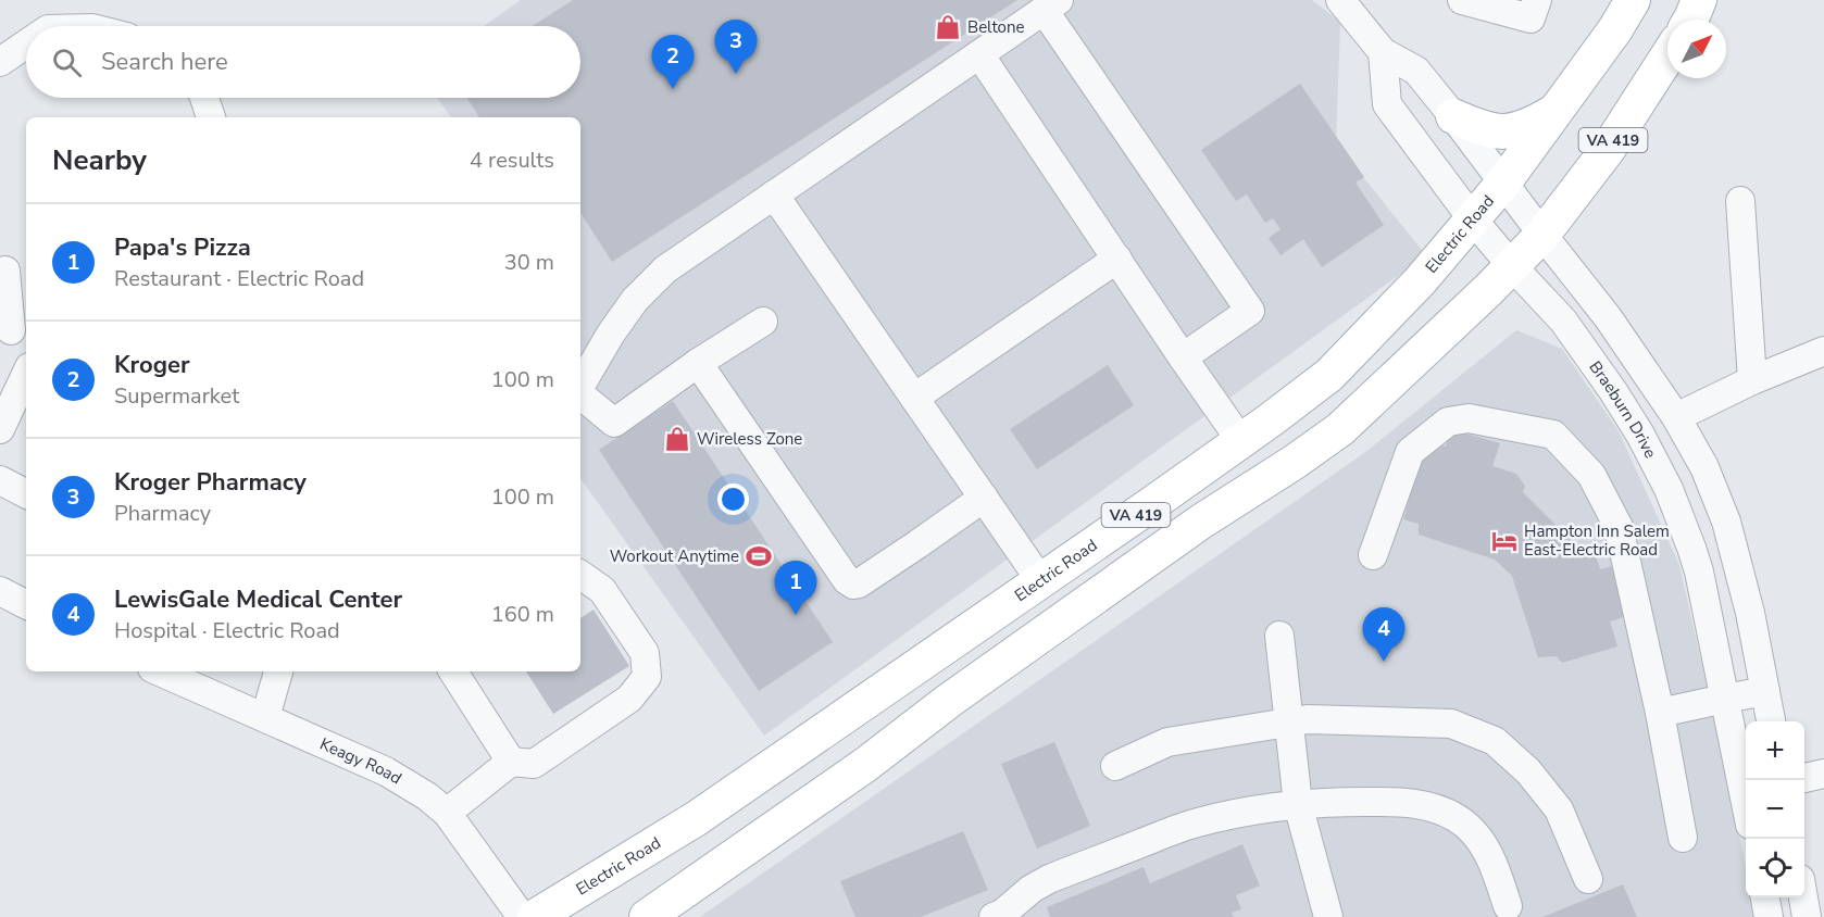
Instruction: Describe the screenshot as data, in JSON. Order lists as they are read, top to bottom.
{
  "streets": {
    "main road": ["VA 419", "Electric Road"],
    "street": ["Braeburn Drive", "Keagy Road"]
  },
  "crossings": [
    ["VA 419", "Braeburn Drive"],
    ["Electric Road", "Braeburn Drive"]
  ],
  "places": {
    "shop": ["Beltone", "Wireless Zone"],
    "hotel": ["Hampton Inn Salem East-Electric Road"],
    "sports": ["Workout Anytime"]
  },
  "north": "top right",
  "page": {
    "pins": [
      "3",
      "2",
      "1",
      "4"
    ],
    "search": "Search here",
    "heading": ["Nearby", "4 results"],
    "list": [
      {
        "mark": "1",
        "name": "Papa's Pizza",
        "note": "Restaurant · Electric Road",
        "value": "30 m"
      },
      {
        "mark": "2",
        "name": "Kroger",
        "note": "Supermarket",
        "value": "100 m"
      },
      {
        "mark": "3",
        "name": "Kroger Pharmacy",
        "note": "Pharmacy",
        "value": "100 m"
      },
      {
        "mark": "4",
        "name": "LewisGale Medical Center",
        "note": "Hospital · Electric Road",
        "value": "160 m"
      }
    ],
    "map_buttons": ["+", "−"]
  }
}
